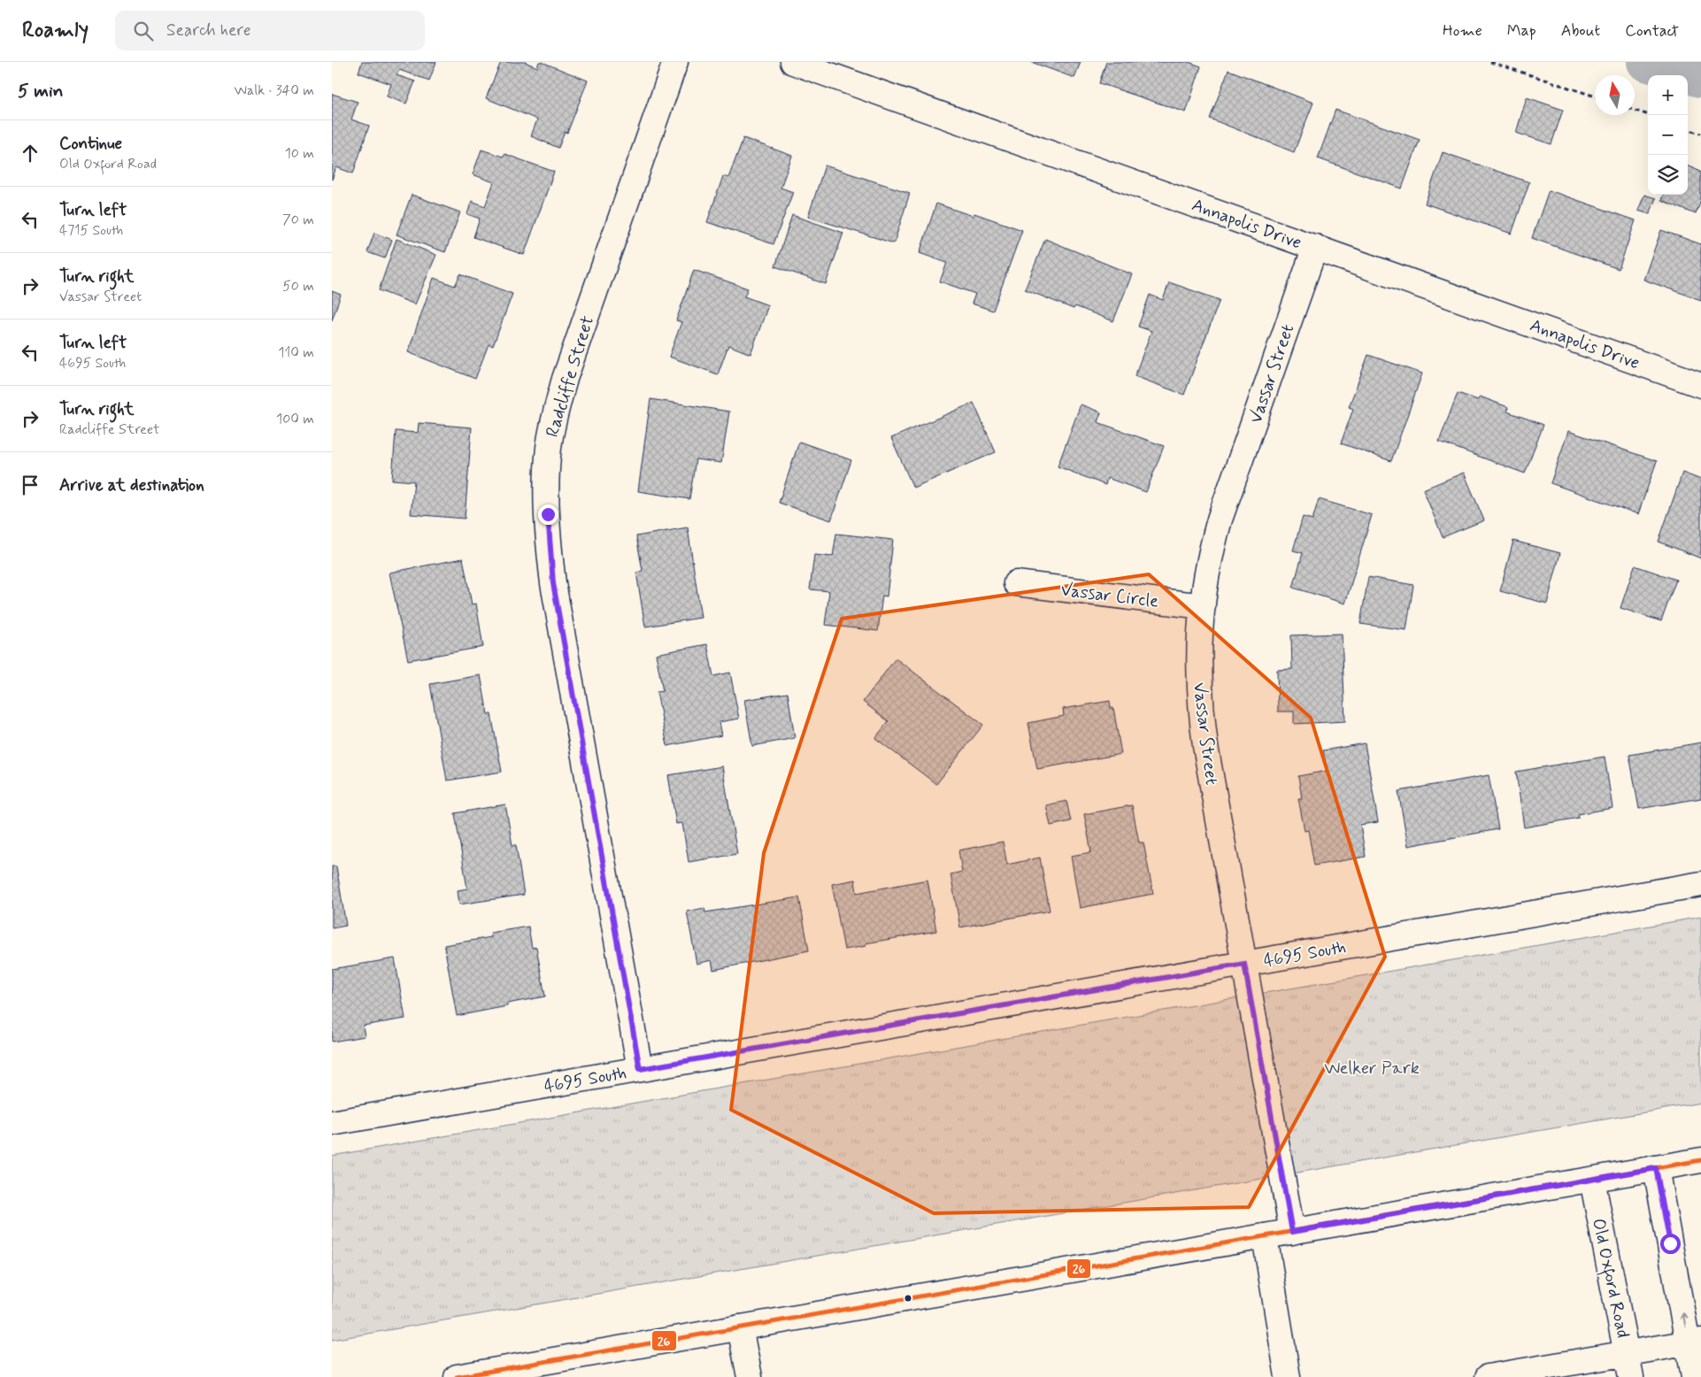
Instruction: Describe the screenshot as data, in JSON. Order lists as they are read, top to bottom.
{
  "streets": {
    "street": [
      "Annapolis Drive",
      "Vassar Street",
      "Radcliffe Street",
      "Vassar Circle",
      "4695 South",
      "Old Oxford Road"
    ]
  },
  "crossings": [
    ["Annapolis Drive", "Vassar Street"],
    ["Vassar Street", "Vassar Circle"],
    ["Vassar Street", "4695 South"],
    ["Radcliffe Street", "4695 South"]
  ],
  "parks": ["Welker Park"],
  "lines": ["transit line 26"],
  "north": "top",
  "page": {
    "header": "Roamly",
    "search": "Search here",
    "nav": [
      "Home",
      "Map",
      "About",
      "Contact"
    ],
    "heading": ["5 min", "Walk · 340 m"],
    "map_buttons": ["+", "−"],
    "list": [
      ["Continue", "Old Oxford Road", "10 m"],
      ["Turn left", "4715 South", "70 m"],
      ["Turn right", "Vassar Street", "50 m"],
      ["Turn left", "4695 South", "110 m"],
      ["Turn right", "Radcliffe Street", "100 m"],
      "Arrive at destination"
    ]
  }
}
